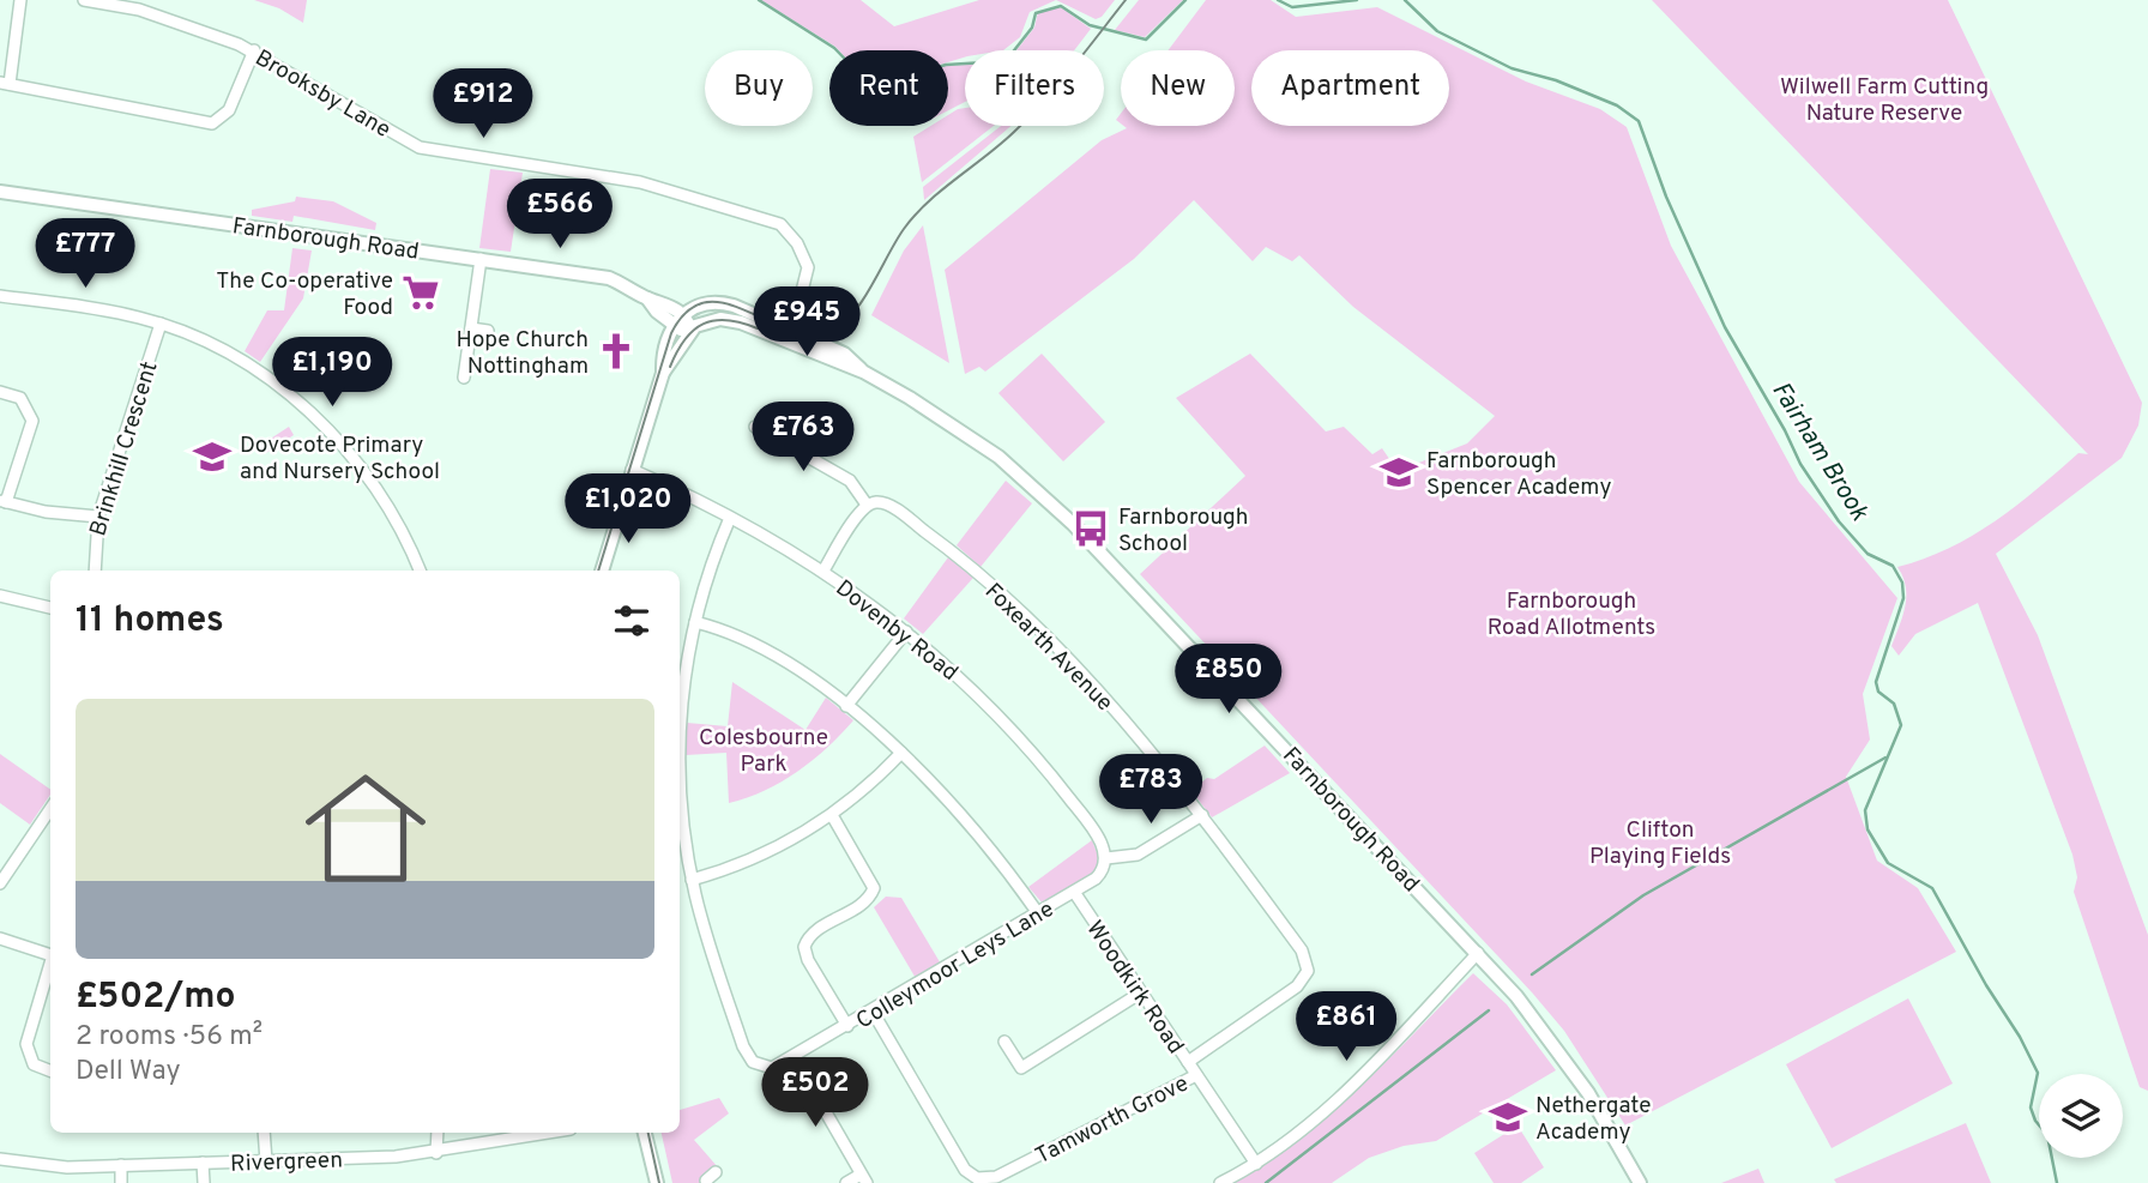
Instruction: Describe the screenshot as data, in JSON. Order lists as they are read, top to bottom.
{
  "streets": {
    "street": [
      "Brooksby Lane",
      "Farnborough Road",
      "Brinkhill Crescent",
      "Dovenby Road",
      "Foxearth Avenue",
      "Colleymoor Leys Lane",
      "Woodkirk Road",
      "Tamworth Grove",
      "Rivergreen"
    ]
  },
  "crossings": [
    ["Brooksby Lane", "Farnborough Road"],
    ["Dovenby Road", "Colleymoor Leys Lane"],
    ["Foxearth Avenue", "Woodkirk Road"],
    ["Colleymoor Leys Lane", "Woodkirk Road"],
    ["Colleymoor Leys Lane", "Tamworth Grove"],
    ["Woodkirk Road", "Tamworth Grove"]
  ],
  "water": ["Fairham Brook"],
  "parks": [
    "Wilwell Farm Cutting Nature Reserve",
    "Farnborough Road Allotments",
    "Colesbourne Park",
    "Clifton Playing Fields"
  ],
  "places": {
    "supermarket": ["The Co-operative Food"],
    "church": ["Hope Church Nottingham"],
    "school or university": ["Dovecote Primary and Nursery School", "Farnborough Spencer Academy", "Nethergate Academy"],
    "bus stop": ["Farnborough School"]
  },
  "page": {
    "chip": [
      "Buy",
      "Rent",
      "Filters",
      "New",
      "Apartment"
    ],
    "price": [
      "£912",
      "£566",
      "£777",
      "£945",
      "£1,190",
      "£763",
      "£1,020",
      "£850",
      "£783",
      "£861",
      "£502"
    ],
    "heading": "11 homes",
    "list": [
      {
        "name": "£502/mo",
        "note": "2 rooms · 56 m² · Dell Way"
      }
    ]
  }
}
